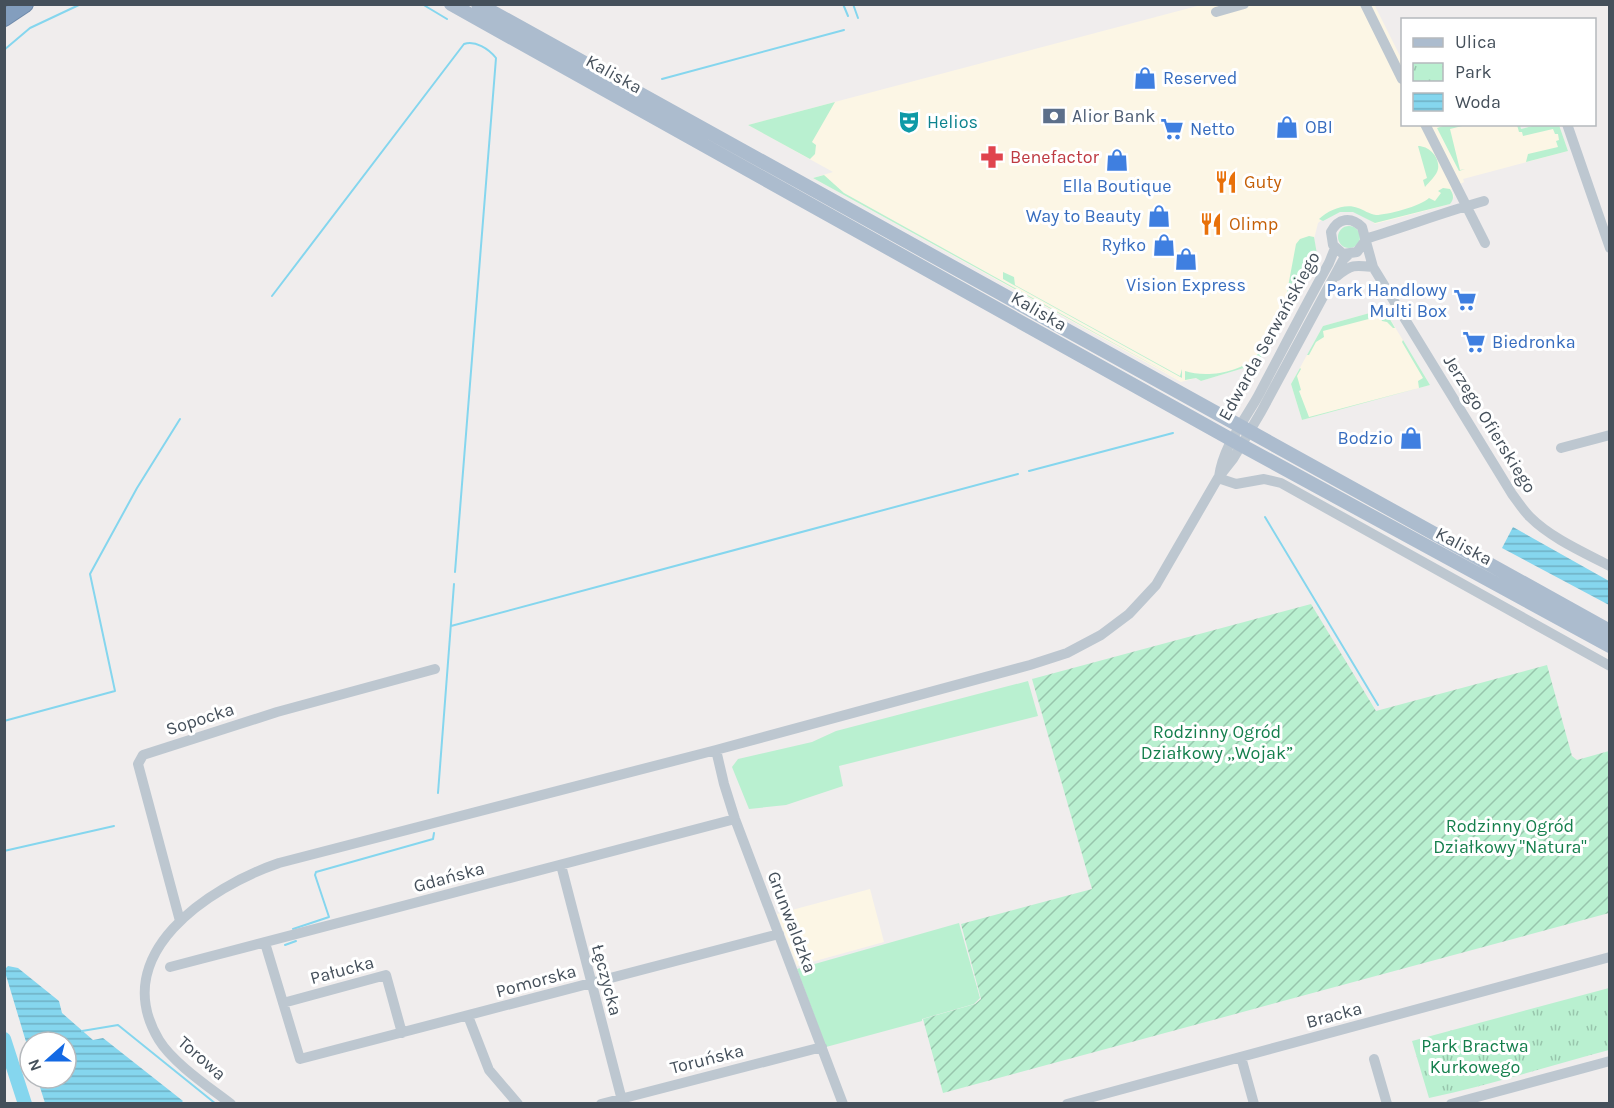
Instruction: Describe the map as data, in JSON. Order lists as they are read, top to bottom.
{
  "streets": {
    "main road": ["Kaliska"],
    "street": [
      "Edwarda Serwańskiego",
      "Jerzego Ofierskiego",
      "Sopocka",
      "Gdańska",
      "Grunwaldzka",
      "Pałucka",
      "Łęczycka",
      "Pomorska",
      "Bracka",
      "Torowa",
      "Toruńska"
    ]
  },
  "crossings": [
    ["Kaliska", "Edwarda Serwańskiego"],
    ["Edwarda Serwańskiego", "Sopocka"],
    ["Edwarda Serwańskiego", "Grunwaldzka"],
    ["Edwarda Serwańskiego", "Torowa"],
    ["Gdańska", "Grunwaldzka"],
    ["Gdańska", "Łęczycka"],
    ["Grunwaldzka", "Pomorska"],
    ["Grunwaldzka", "Toruńska"],
    ["Pałucka", "Pomorska"],
    ["Łęczycka", "Pomorska"],
    ["Łęczycka", "Toruńska"]
  ],
  "parks": ["Rodzinny Ogród Działkowy „Wojak”", "Rodzinny Ogród Działkowy \"Natura\"", "Park Bractwa Kurkowego"],
  "places": {
    "shop": [
      "Reserved",
      "OBI",
      "Ella Boutique",
      "Way to Beauty",
      "Ryłko",
      "Vision Express",
      "Bodzio"
    ],
    "bank": ["Alior Bank"],
    "theatre": ["Helios"],
    "supermarket": ["Netto", "Park Handlowy Multi Box", "Biedronka"],
    "pharmacy": ["Benefactor"],
    "restaurant": ["Guty", "Olimp"]
  },
  "legend": ["Ulica", "Park", "Woda"],
  "north": "left"
}
